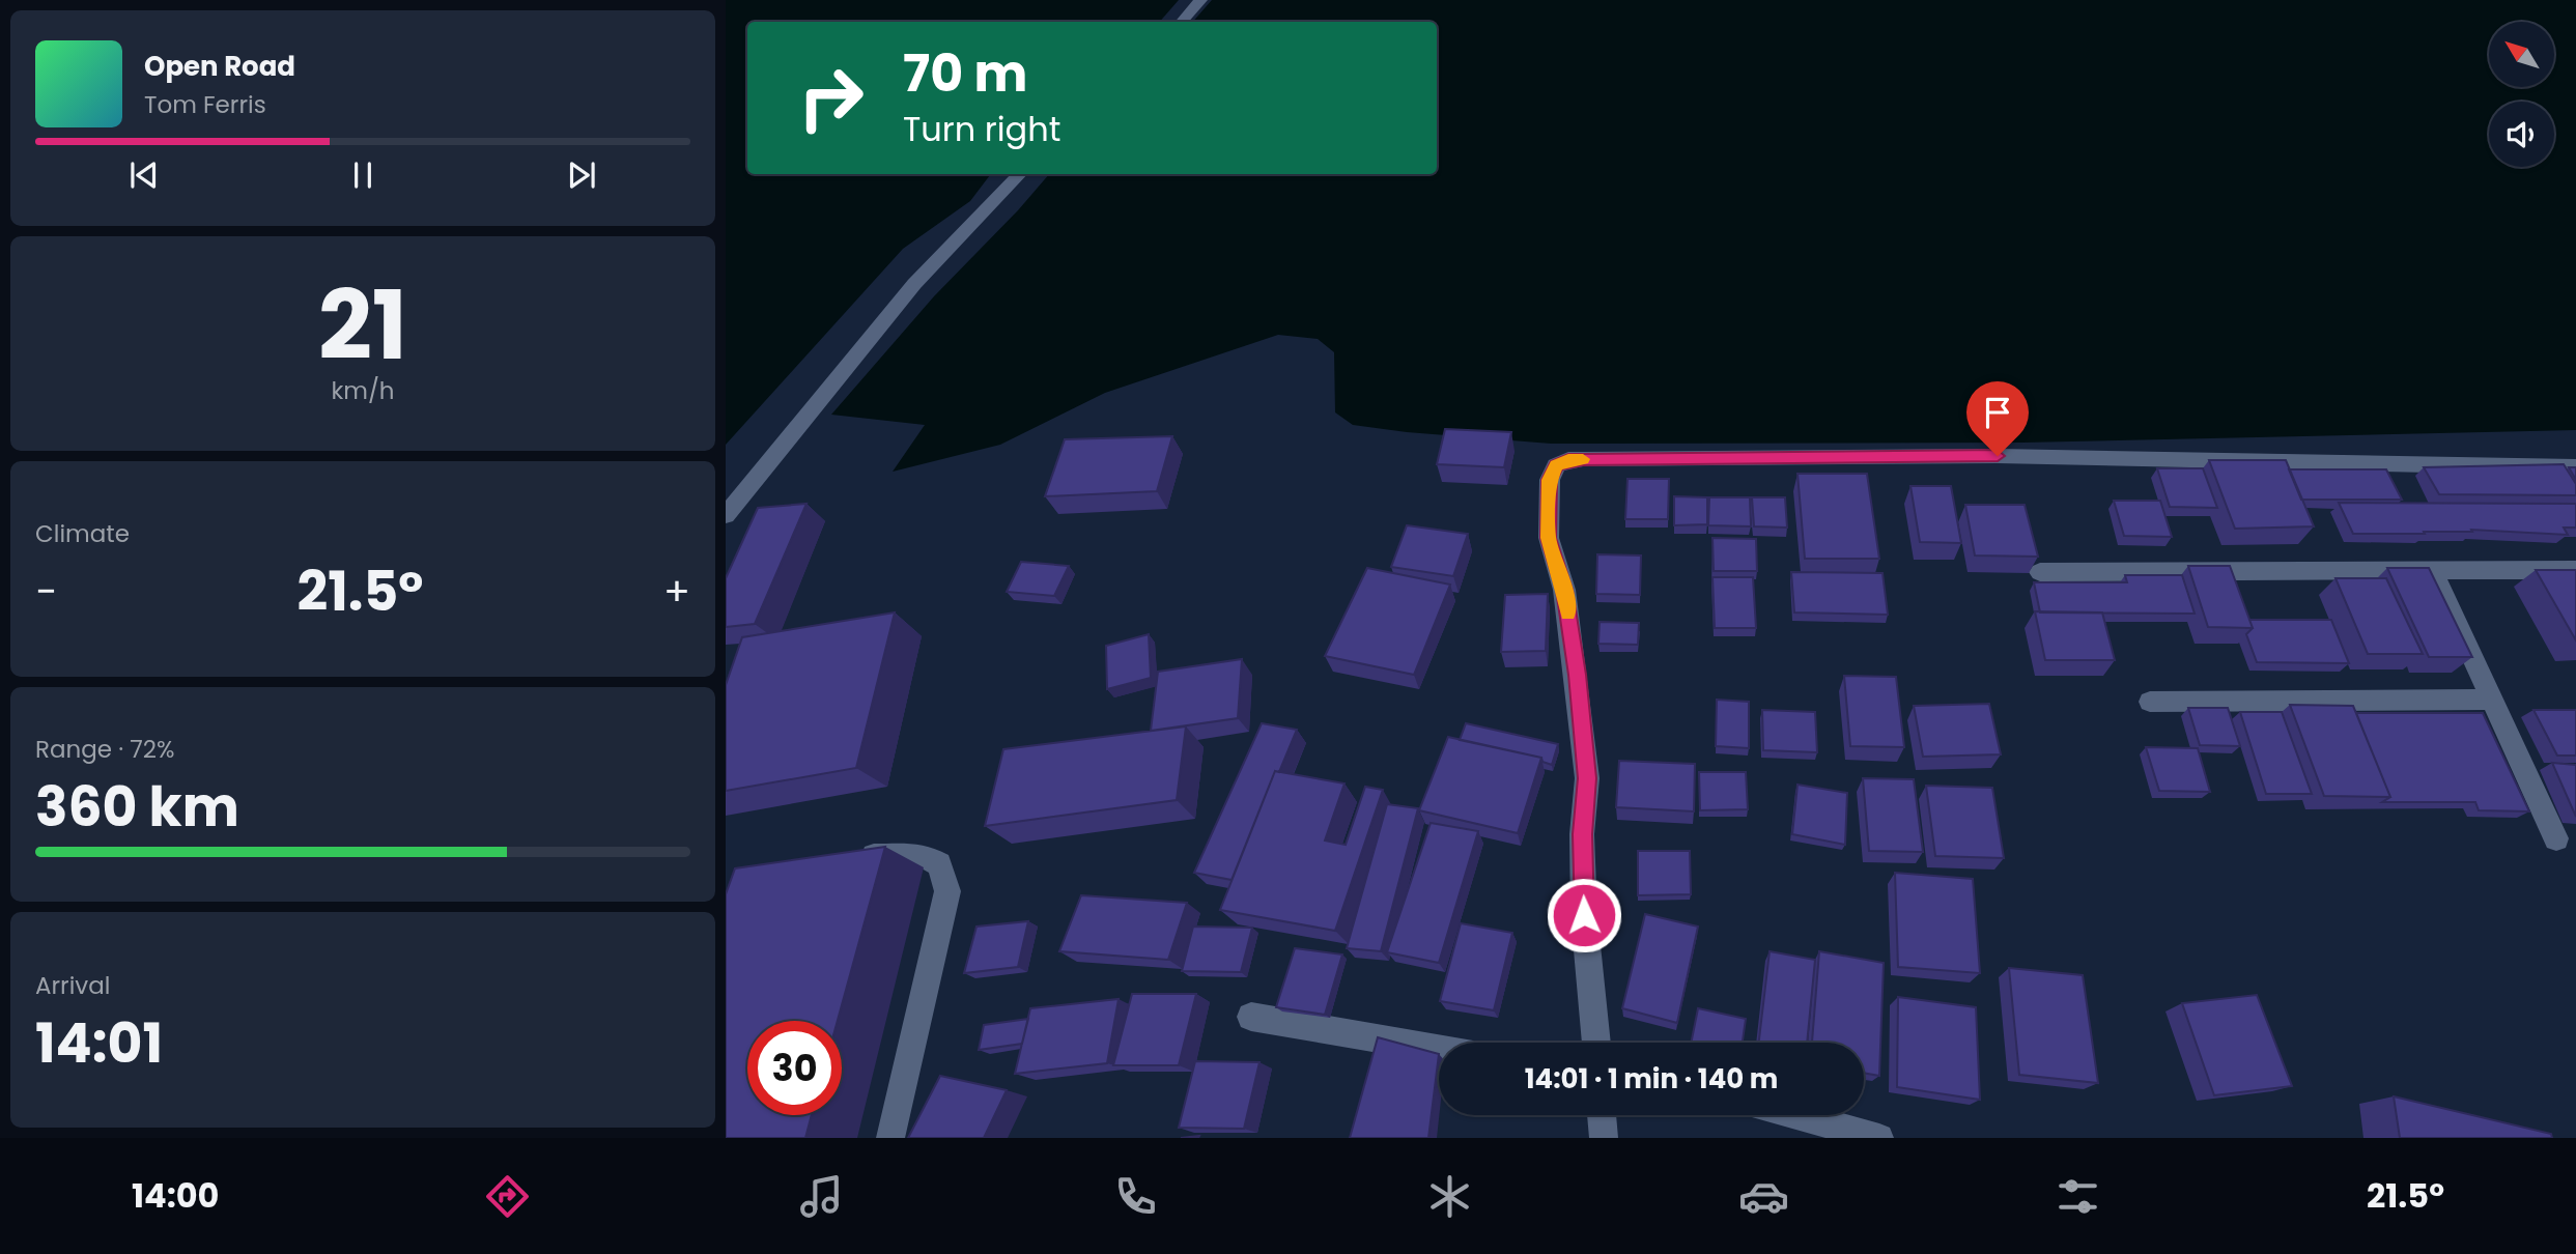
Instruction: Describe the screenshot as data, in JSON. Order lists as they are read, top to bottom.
{
  "north": "top left",
  "page": {
    "turn": ["70 m", "Turn right"],
    "song": ["Open Road", "Tom Ferris"],
    "tile": [
      ["21", "km/h"],
      "Climate",
      ["Range · 72%", "360 km"],
      ["Arrival", "14:01"]
    ],
    "heat": ["−", "21.5°", "+"],
    "limit": "30",
    "trip": "14:01 · 1 min · 140 m",
    "tabs": ["14:00", "21.5°"]
  }
}
